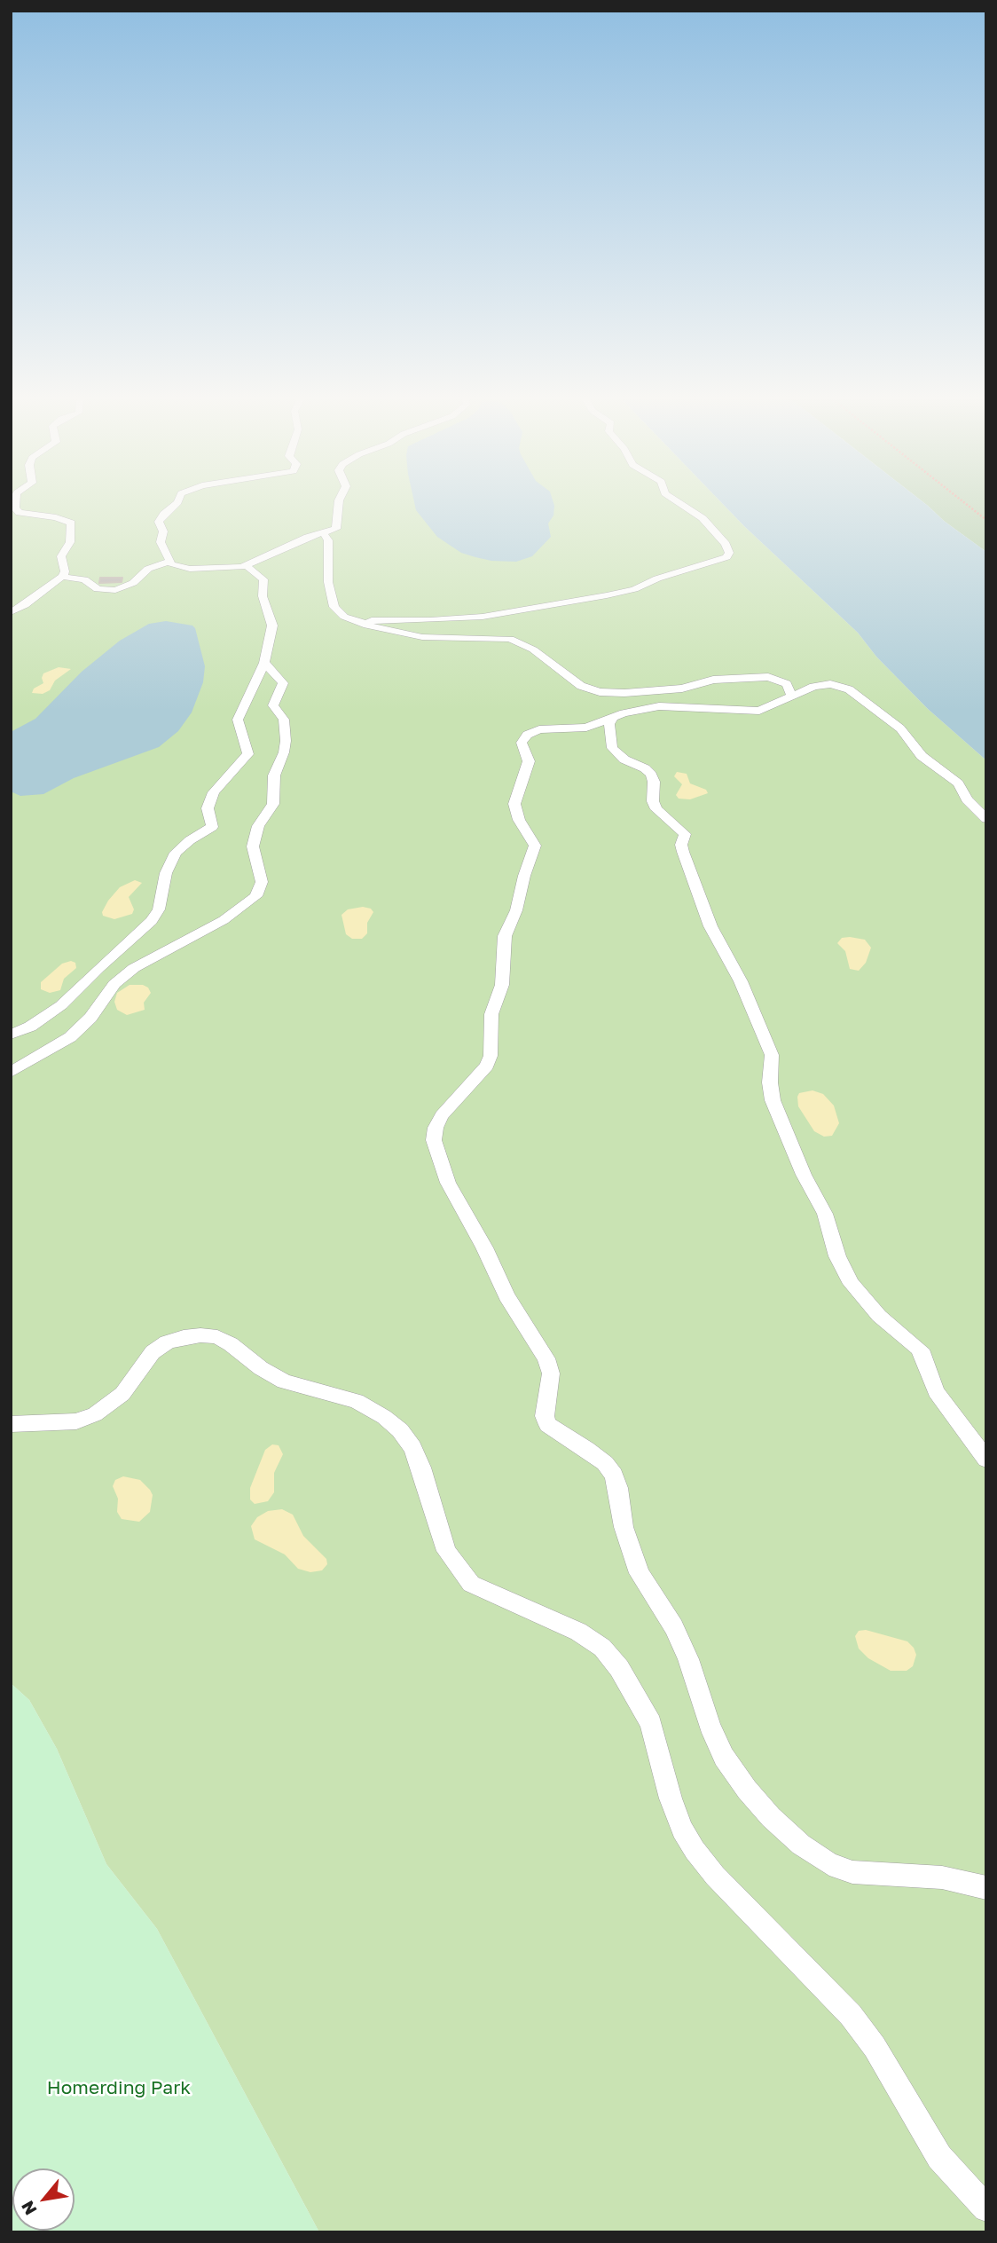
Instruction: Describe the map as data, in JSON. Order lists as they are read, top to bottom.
{
  "parks": ["Homerding Park"],
  "north": "bottom left"
}
